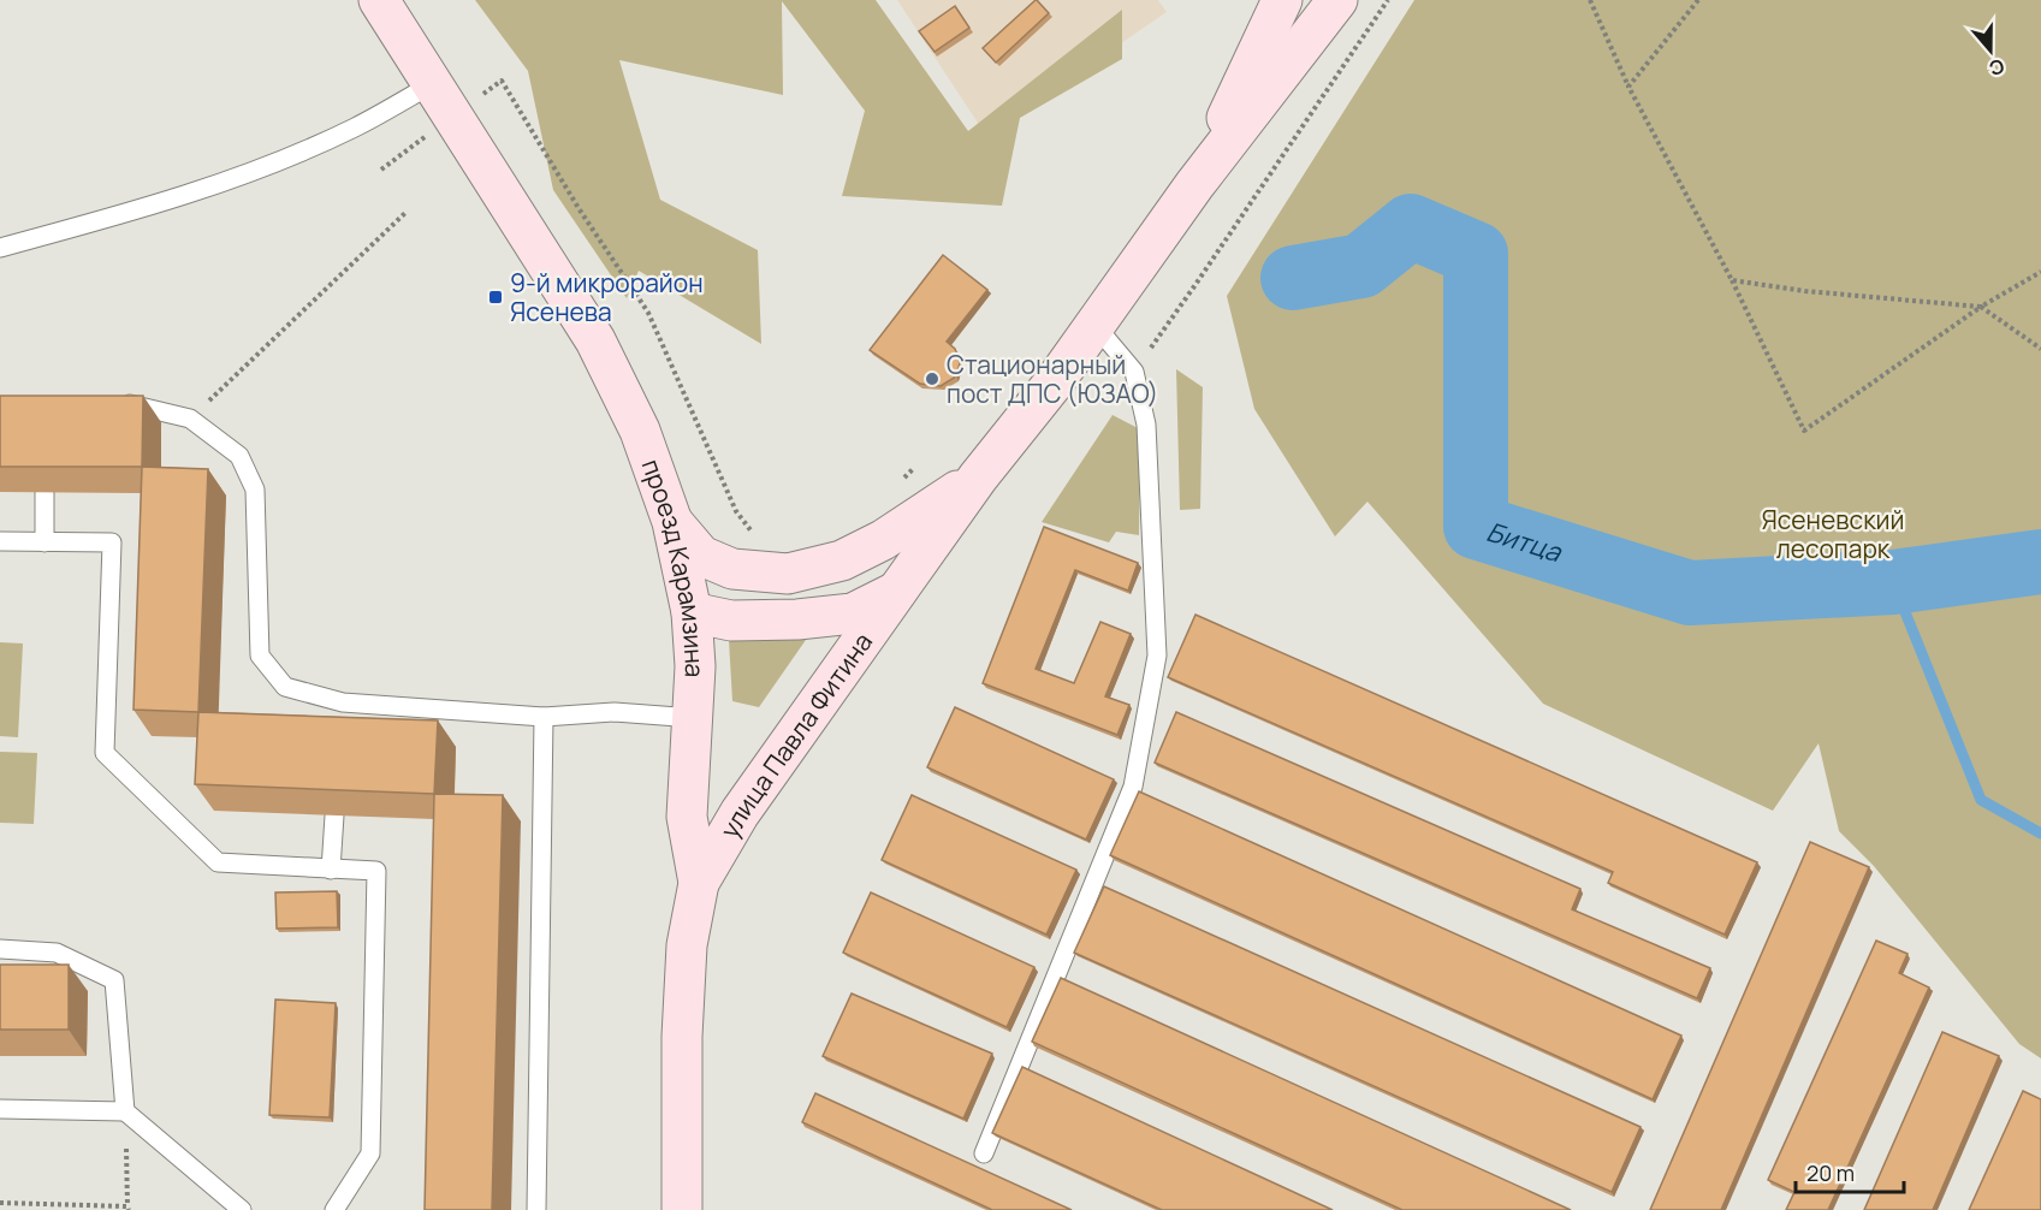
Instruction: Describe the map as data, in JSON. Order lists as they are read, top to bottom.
{
  "streets": {
    "main road": ["проезд Карамзина", "улица Павла Фитина"]
  },
  "crossings": [
    ["проезд Карамзина", "улица Павла Фитина"]
  ],
  "water": ["Битца"],
  "parks": ["Ясеневский лесопарк"],
  "places": {
    "transit": ["9-й микрорайон Ясенева"],
    "other": ["Стационарный пост ДПС (ЮЗАО)"]
  },
  "scale_bar": "20 m",
  "north": "bottom"
}
